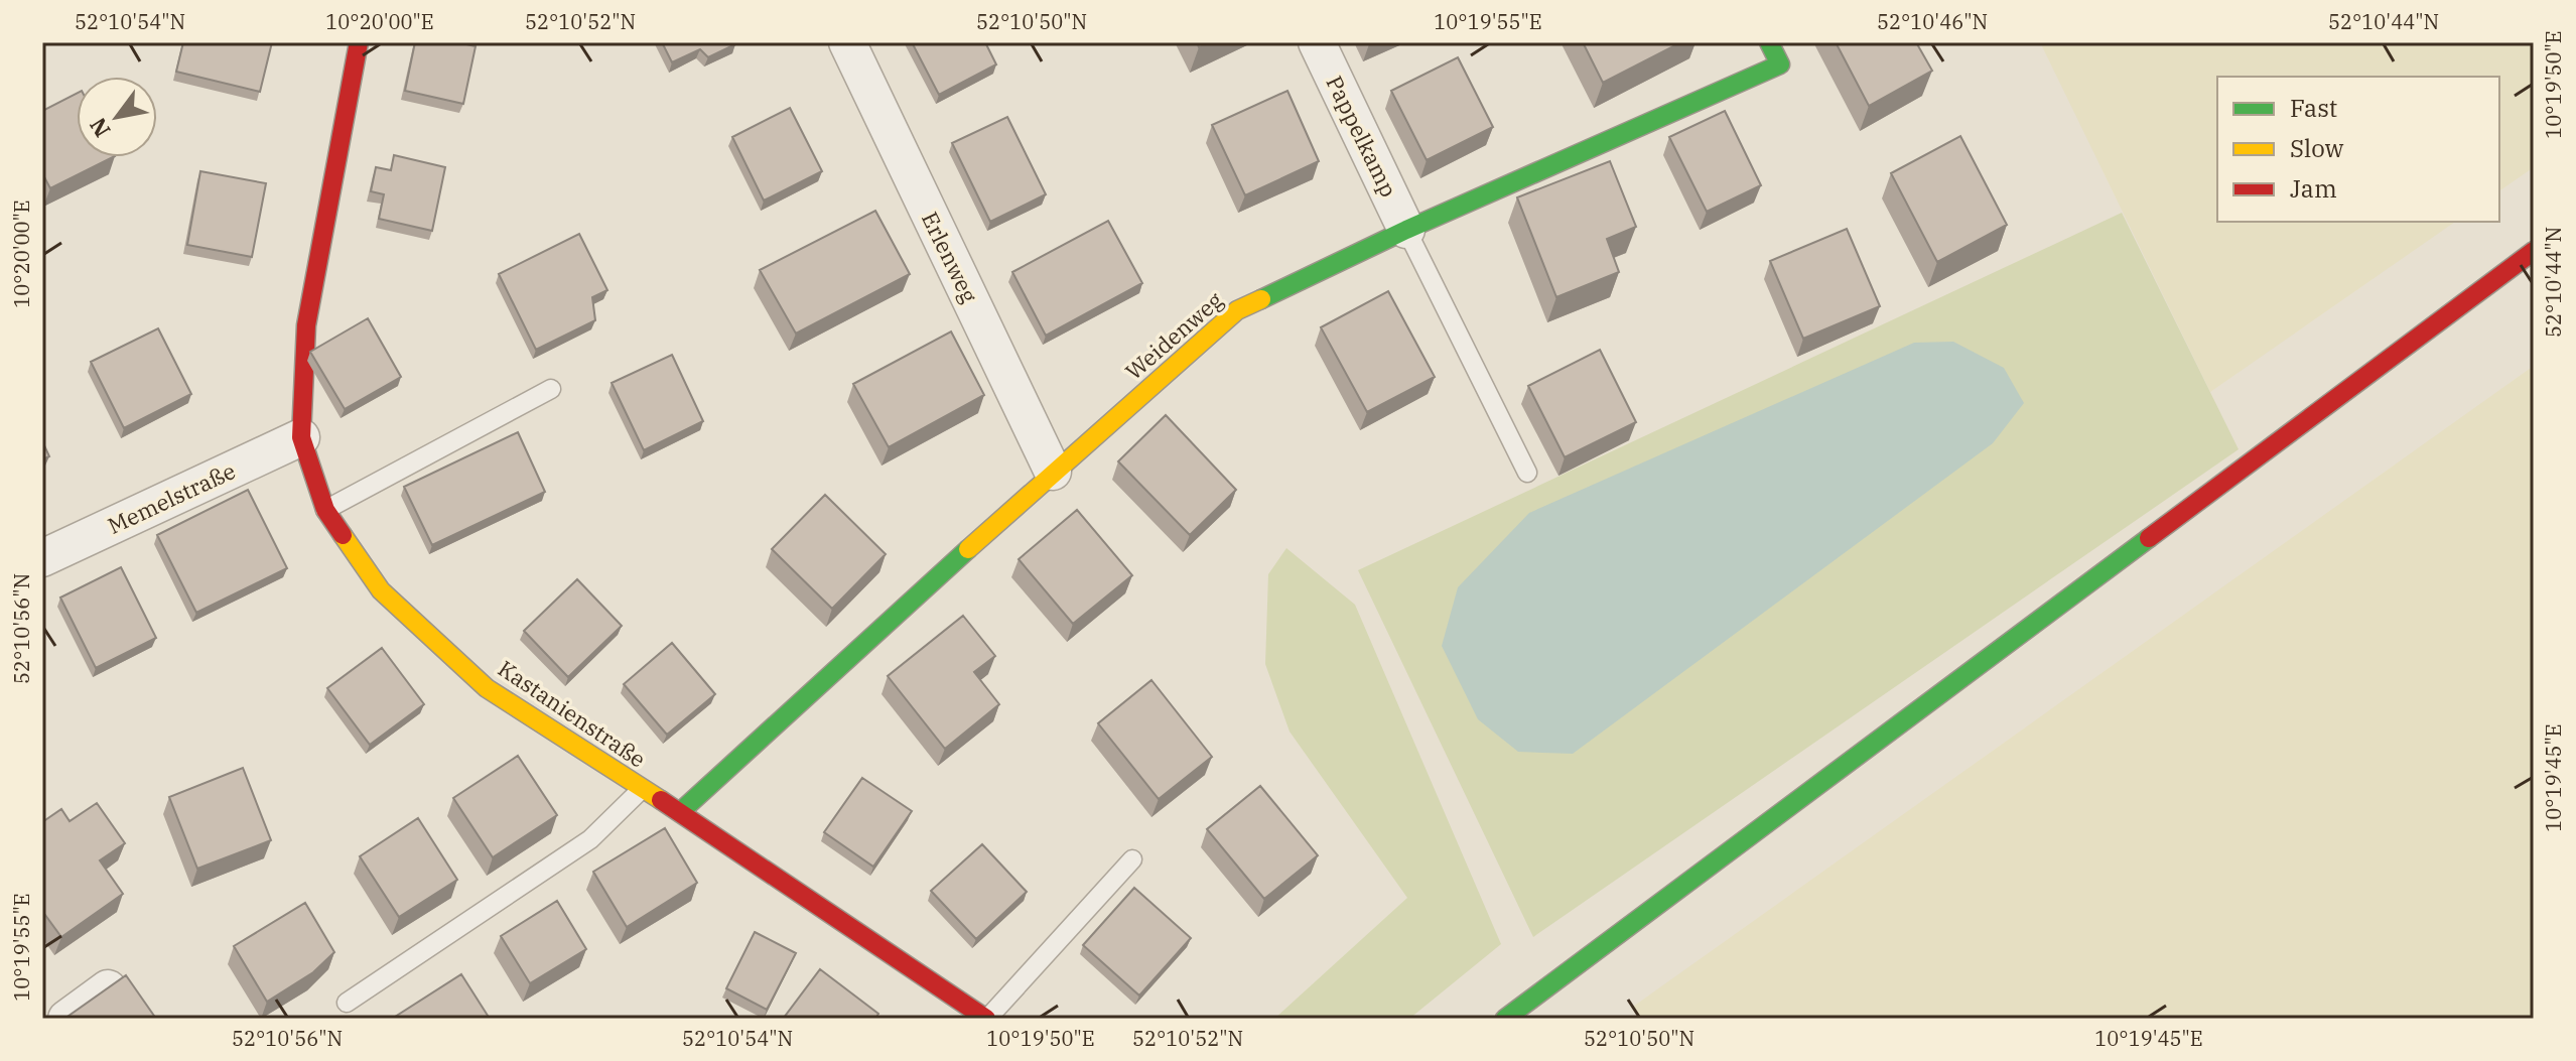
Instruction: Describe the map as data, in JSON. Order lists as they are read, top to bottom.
{
  "streets": {
    "street": [
      "Pappelkamp",
      "Erlenweg",
      "Weidenweg",
      "Memelstraße",
      "Kastanienstraße"
    ]
  },
  "crossings": [
    ["Pappelkamp", "Weidenweg"],
    ["Erlenweg", "Weidenweg"],
    ["Weidenweg", "Kastanienstraße"],
    ["Memelstraße", "Kastanienstraße"]
  ],
  "legend": ["Fast", "Slow", "Jam"],
  "north": "bottom left",
  "coordinates": [
    "52°10'54\"N",
    "10°20'00\"E",
    "52°10'52\"N",
    "52°10'50\"N",
    "10°19'55\"E",
    "52°10'46\"N",
    "52°10'44\"N",
    "10°19'50\"E",
    "52°10'56\"N",
    "10°19'45\"E"
  ]
}
